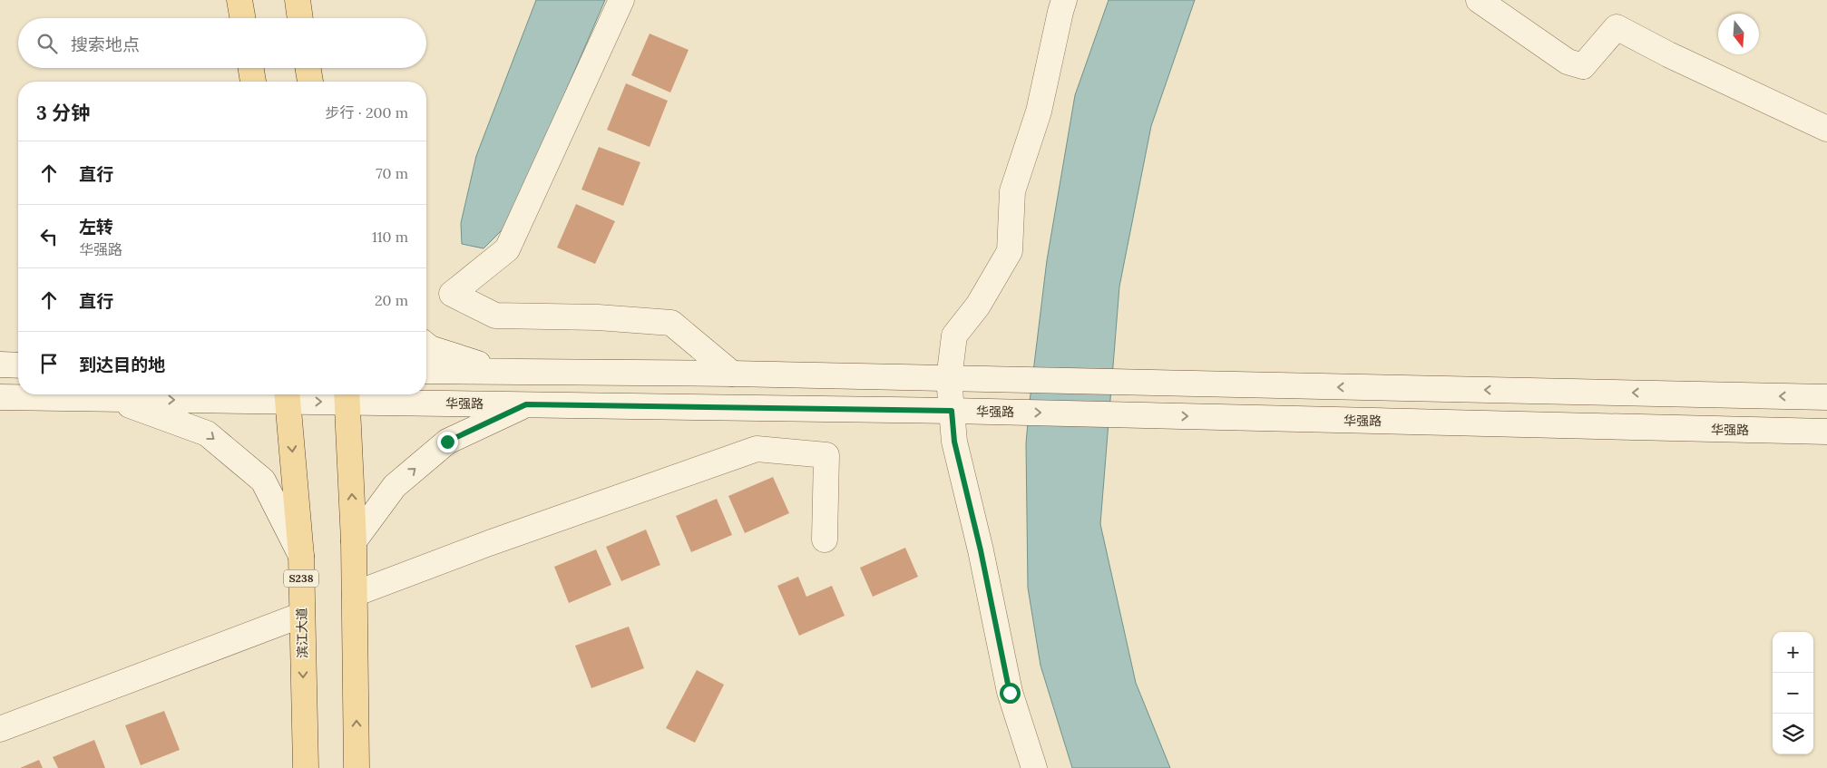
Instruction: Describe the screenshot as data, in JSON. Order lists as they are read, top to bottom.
{
  "streets": {
    "main road": ["华强路", "S238", "滨江大道"]
  },
  "crossings": [
    ["华强路", "滨江大道"]
  ],
  "north": "bottom",
  "page": {
    "search": "搜索地点",
    "heading": ["3 分钟", "步行 · 200 m"],
    "list": [
      ["直行", "70 m"],
      ["左转", "华强路", "110 m"],
      ["直行", "20 m"],
      "到达目的地"
    ],
    "map_buttons": ["+", "−"]
  }
}
